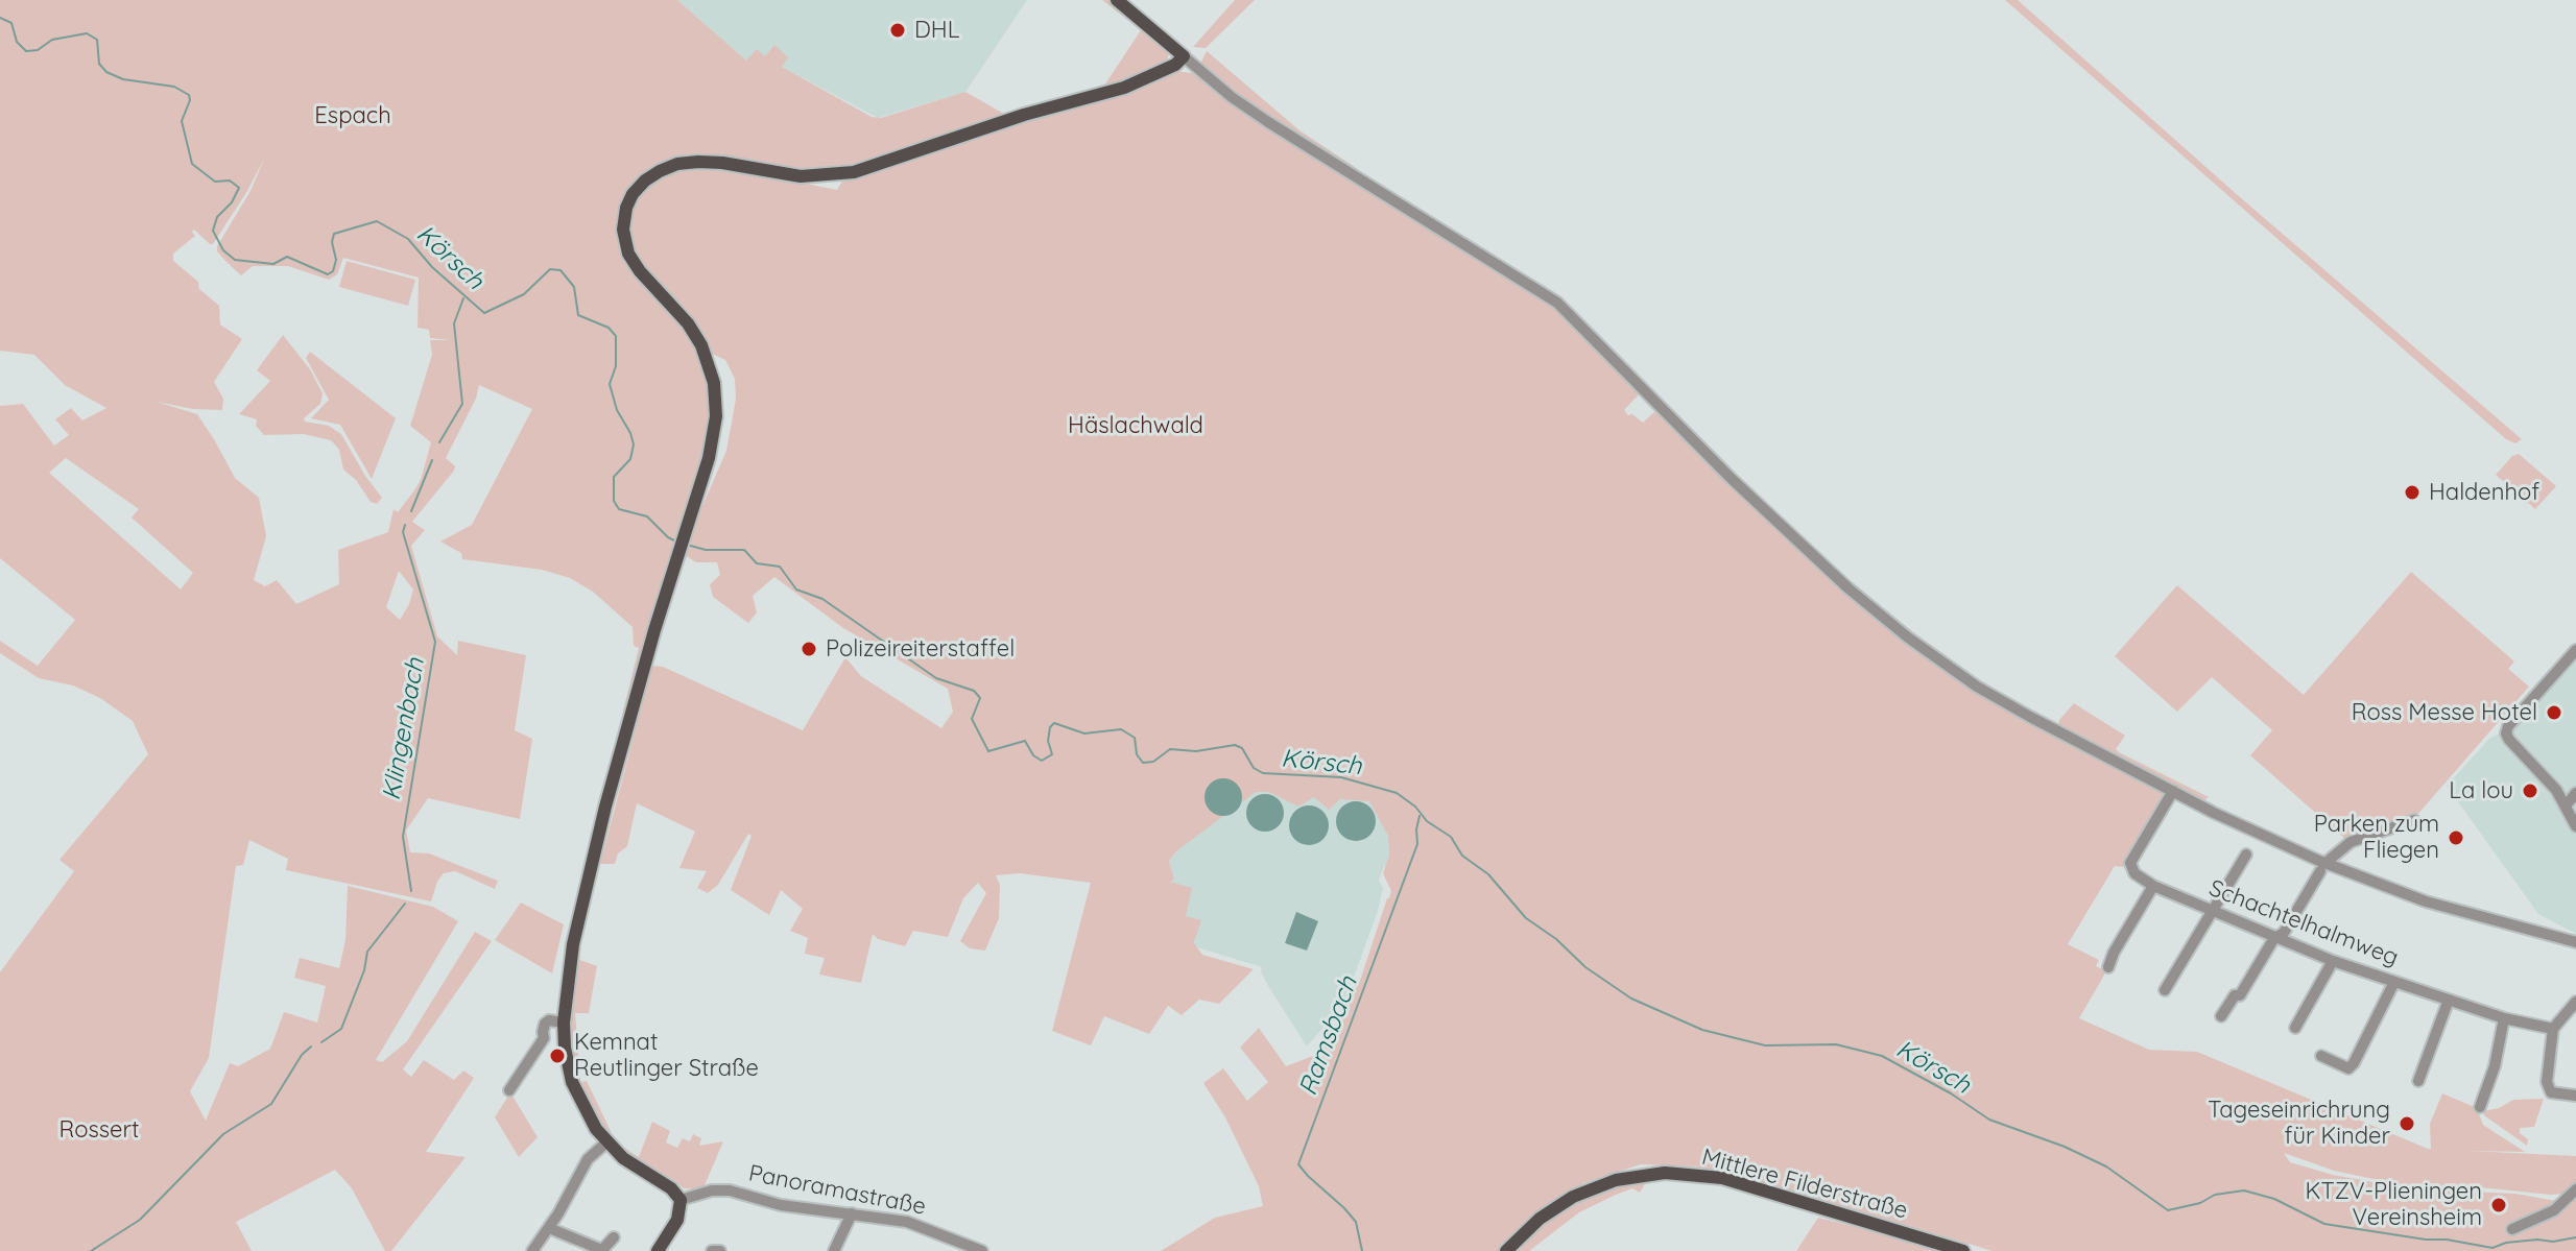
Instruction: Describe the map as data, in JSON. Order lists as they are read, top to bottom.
{
  "streets": {
    "main road": ["Mittlere Filderstraße"],
    "street": ["Schachtelhalmweg", "Panoramastraße"]
  },
  "water": ["Körsch", "Klingenbach", "Ramsbach"],
  "parks": ["Espach", "Häslachwald", "Rossert"],
  "places": [
    "DHL",
    "Haldenhof",
    "Polizeireiterstaffel",
    "Ross Messe Hotel",
    "La lou",
    "Parken zum Fliegen",
    "Kemnat Reutlinger Straße",
    "Tageseinrichrung für Kinder",
    "KTZV-Plieningen Vereinsheim"
  ]
}
